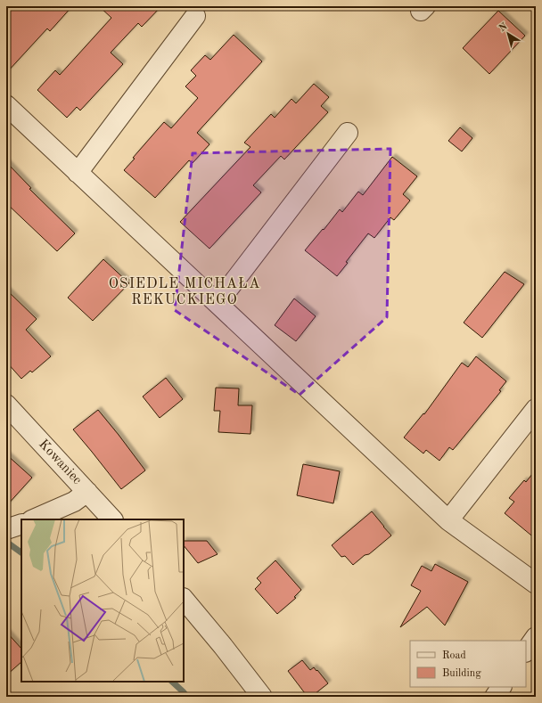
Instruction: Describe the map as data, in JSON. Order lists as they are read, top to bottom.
{
  "streets": {
    "street": ["Kowaniec"]
  },
  "districts": ["OSIEDLE MICHAŁA REKUCKIEGO"],
  "legend": ["Road", "Building"],
  "north": "top left"
}
